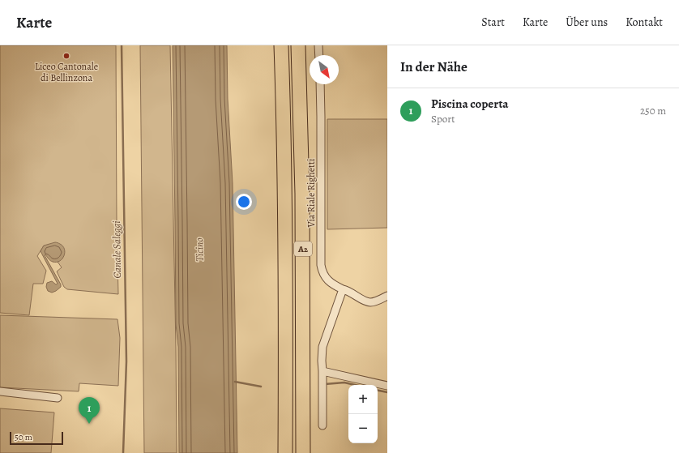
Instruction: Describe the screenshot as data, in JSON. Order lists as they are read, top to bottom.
{
  "streets": {
    "highway": ["A2"],
    "street": ["Via Riale Righetti"]
  },
  "water": ["Canale Saleggi", "Ticino"],
  "places": ["Liceo Cantonale di Bellinzona"],
  "scale_bar": "50 m",
  "north": "bottom right",
  "page": {
    "header": "Karte",
    "nav": [
      "Start",
      "Karte",
      "Über uns",
      "Kontakt"
    ],
    "heading": "In der Nähe",
    "list": [
      {
        "mark": "1",
        "name": "Piscina coperta",
        "note": "Sport",
        "value": "250 m"
      }
    ],
    "map_buttons": ["+", "−"],
    "pins": "1",
    "scale": "50 m"
  }
}
